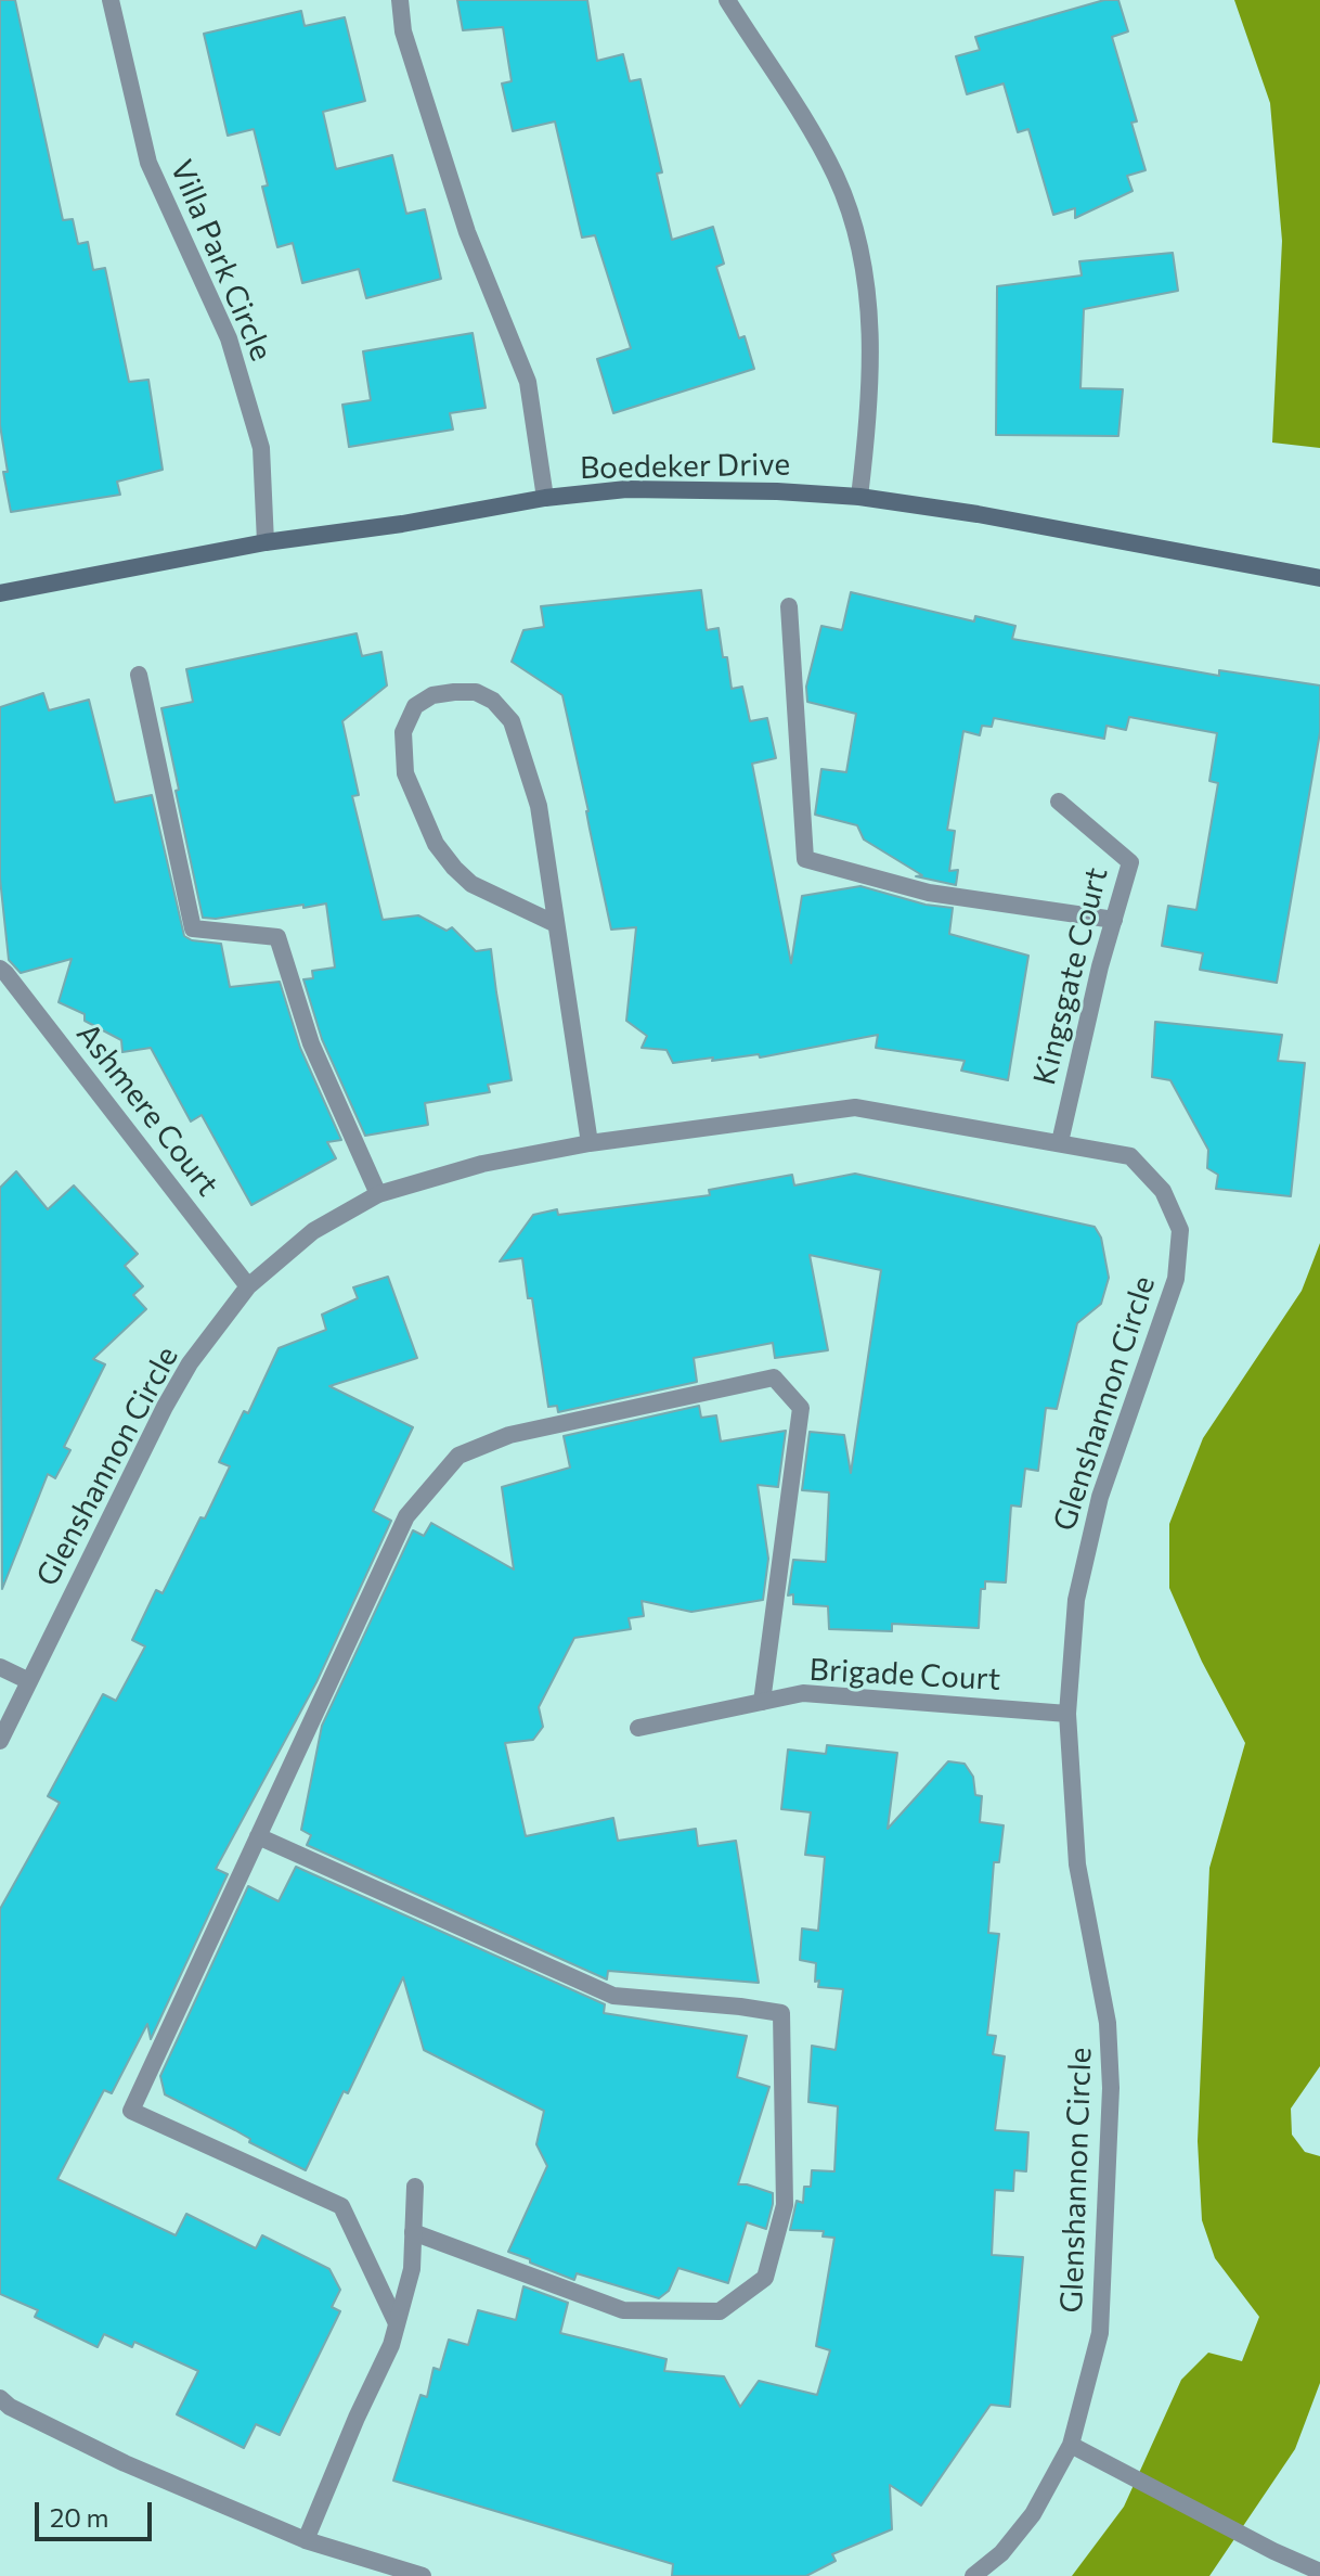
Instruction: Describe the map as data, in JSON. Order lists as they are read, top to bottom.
{
  "streets": {
    "street": [
      "Villa Park Circle",
      "Boedeker Drive",
      "Kingsgate Court",
      "Ashmere Court",
      "Glenshannon Circle",
      "Brigade Court"
    ]
  },
  "crossings": [
    ["Villa Park Circle", "Boedeker Drive"],
    ["Kingsgate Court", "Glenshannon Circle"],
    ["Ashmere Court", "Glenshannon Circle"],
    ["Glenshannon Circle", "Brigade Court"]
  ],
  "scale_bar": "20 m"
}
